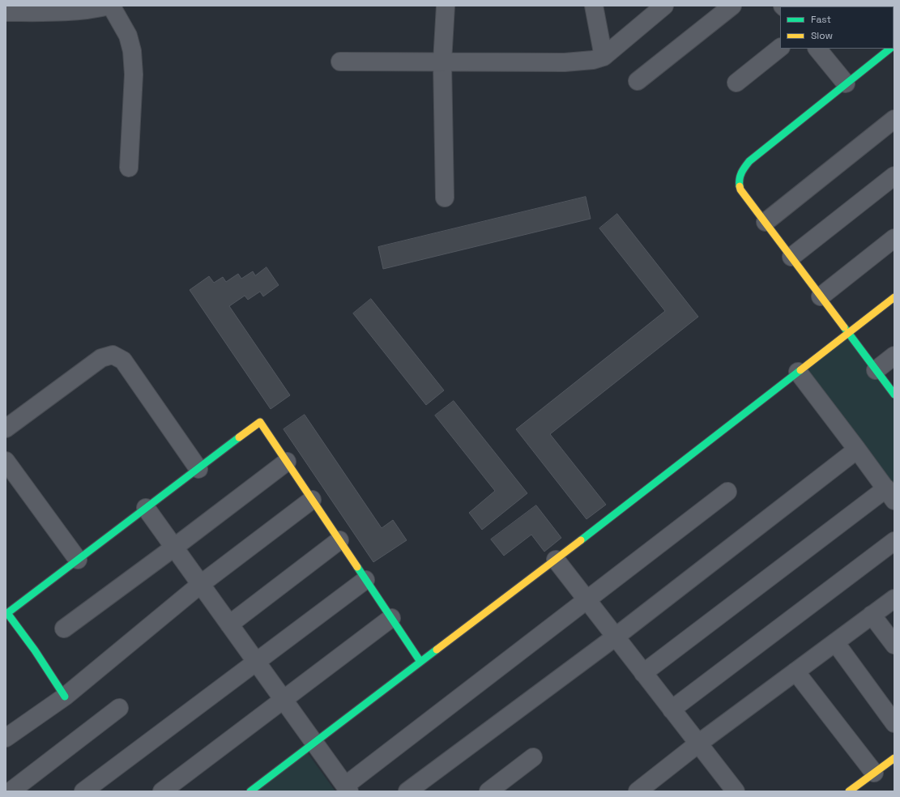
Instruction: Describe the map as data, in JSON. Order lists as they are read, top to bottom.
{
  "legend": ["Fast", "Slow"]
}
